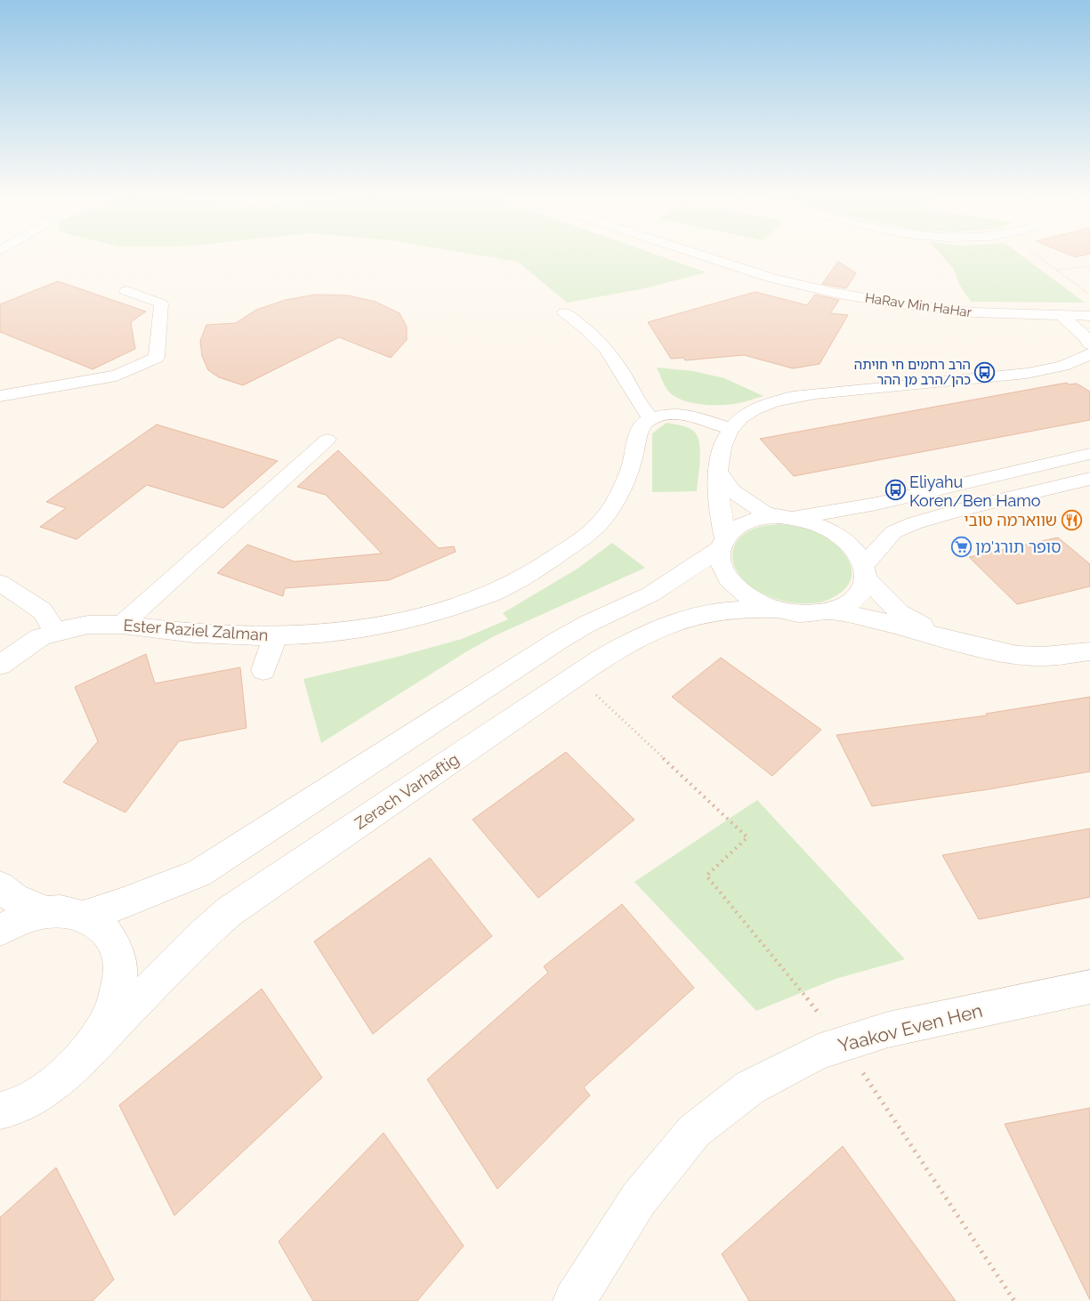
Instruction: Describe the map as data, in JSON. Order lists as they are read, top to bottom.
{
  "streets": {
    "street": [
      "HaRav Min HaHar",
      "Ester Raziel Zalman",
      "Zerach Varhaftig",
      "Yaakov Even Hen"
    ]
  },
  "places": {
    "bus stop": ["הרב רחמים חי חויתה כהן/הרב מן ההר", "Eliyahu Koren/Ben Hamo"],
    "restaurant": ["שווארמה טובי"],
    "supermarket": ["סופר תורג'מן"]
  }
}
